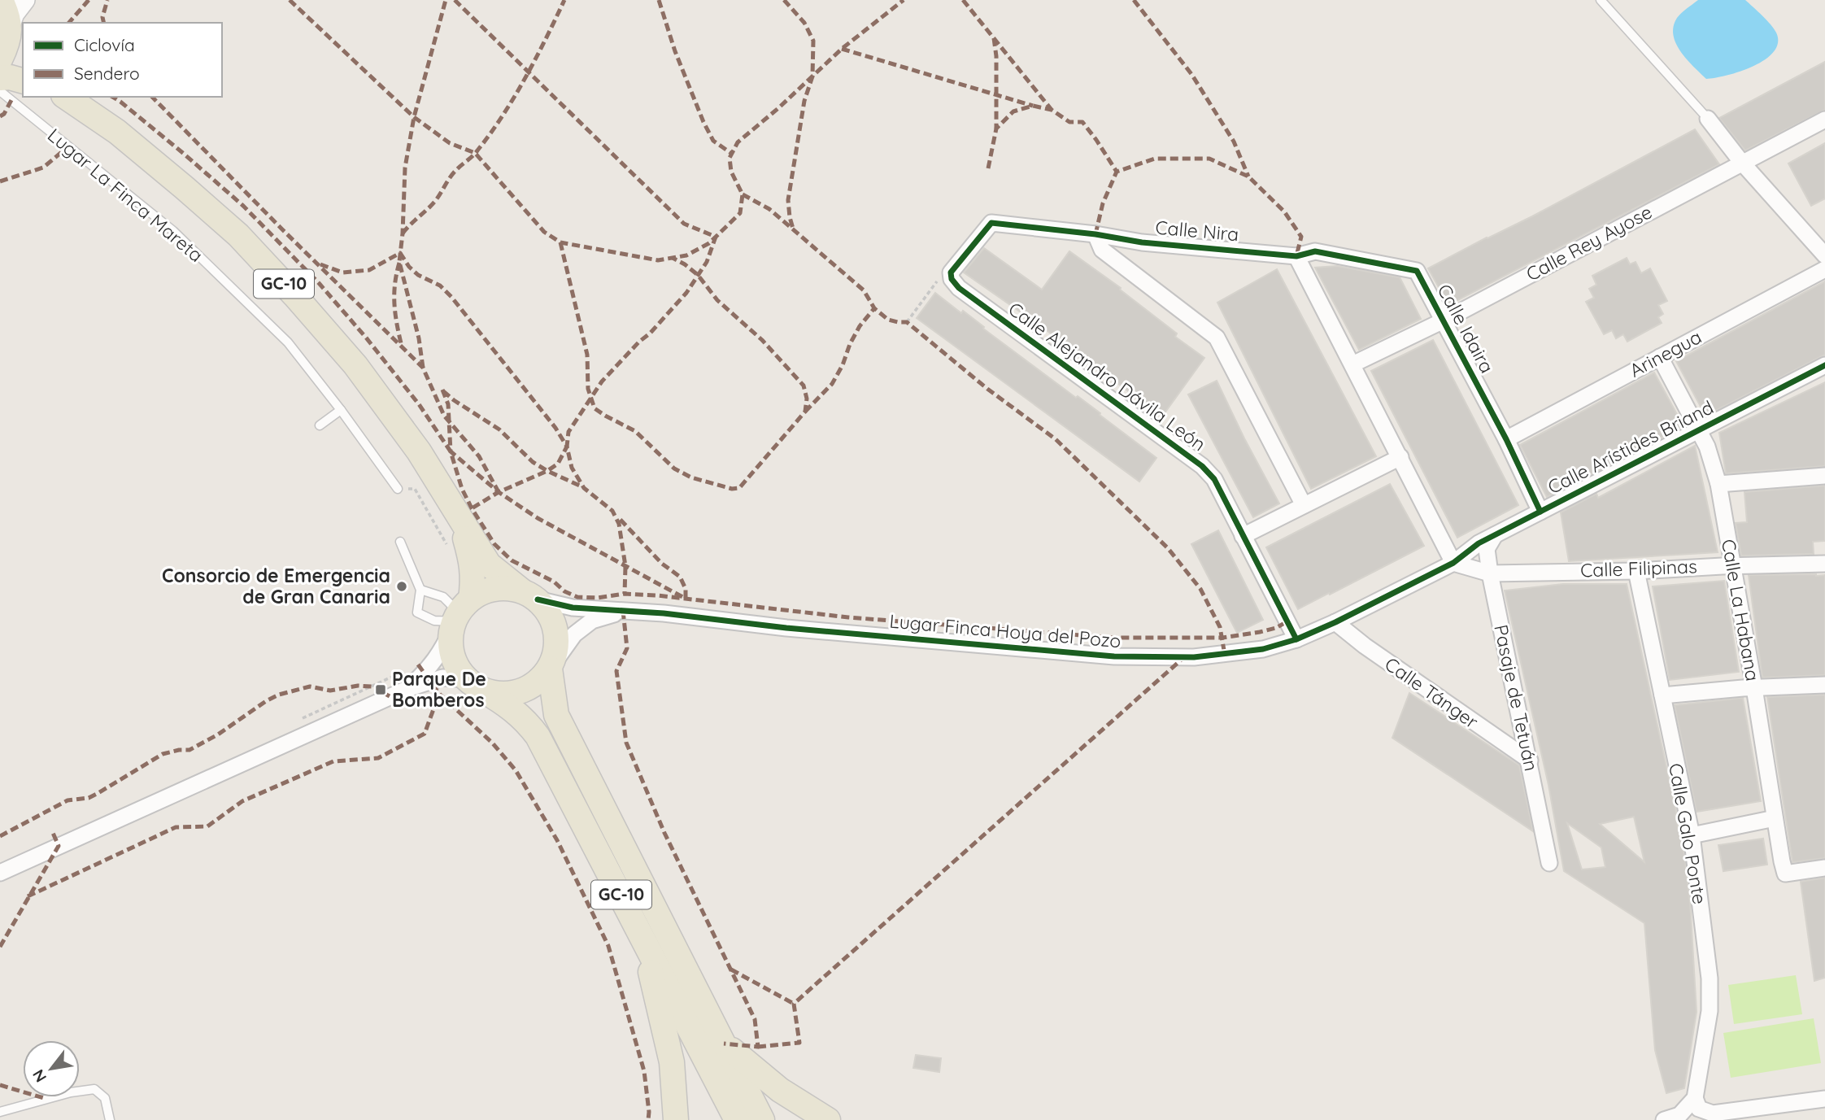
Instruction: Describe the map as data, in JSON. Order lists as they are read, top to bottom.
{
  "streets": {
    "main road": ["GC-10"],
    "street": [
      "Calle Nira",
      "Calle Rey Ayose",
      "Calle Idaira",
      "Arinegua",
      "Calle Alejandro Dávila León",
      "Calle Arístides Briand",
      "Calle Filipinas",
      "Calle La Habana",
      "Lugar Finca Hoya del Pozo",
      "Calle Tánger",
      "Pasaje de Tetuán",
      "Calle Galo Ponte"
    ],
    "lane": ["Lugar La Finca Mareta"]
  },
  "crossings": [
    ["Calle Nira", "Calle Idaira"],
    ["Calle Nira", "Calle Alejandro Dávila León"],
    ["Calle Rey Ayose", "Calle Idaira"],
    ["GC-10", "Lugar Finca Hoya del Pozo"],
    ["Calle Idaira", "Arinegua"],
    ["Calle Idaira", "Calle Arístides Briand"],
    ["Arinegua", "Calle La Habana"],
    ["Calle Alejandro Dávila León", "Lugar Finca Hoya del Pozo"],
    ["Calle Arístides Briand", "Calle Filipinas"],
    ["Calle Arístides Briand", "Calle La Habana"],
    ["Calle Arístides Briand", "Lugar Finca Hoya del Pozo"],
    ["Calle Arístides Briand", "Pasaje de Tetuán"],
    ["Calle Filipinas", "Calle La Habana"],
    ["Calle Filipinas", "Lugar Finca Hoya del Pozo"],
    ["Calle Filipinas", "Pasaje de Tetuán"],
    ["Calle Filipinas", "Calle Galo Ponte"],
    ["Lugar Finca Hoya del Pozo", "Calle Tánger"],
    ["Calle Tánger", "Pasaje de Tetuán"]
  ],
  "places": {
    "other": ["Consorcio de Emergencia de Gran Canaria"],
    "transit": ["Parque De Bomberos"]
  },
  "legend": ["Ciclovía", "Sendero"],
  "north": "bottom left"
}
